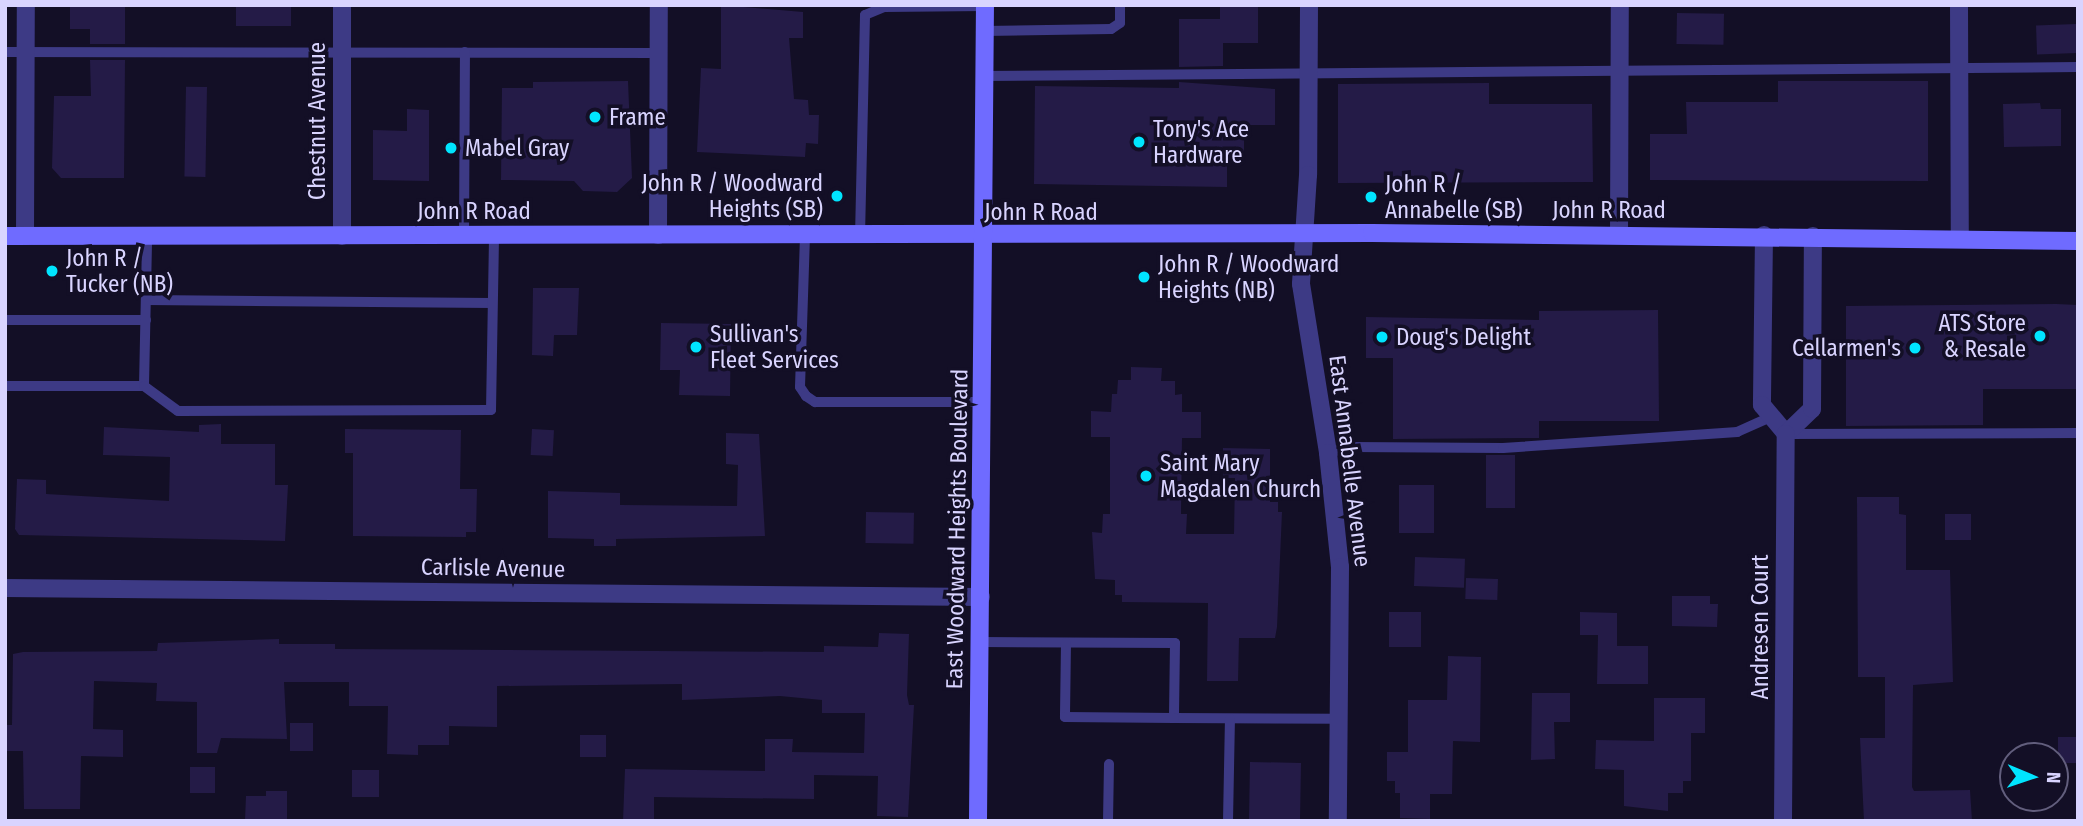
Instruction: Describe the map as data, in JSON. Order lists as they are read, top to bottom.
{
  "streets": {
    "main road": ["John R Road", "East Woodward Heights Boulevard"],
    "street": [
      "Chestnut Avenue",
      "East Annabelle Avenue",
      "Carlisle Avenue",
      "Andresen Court"
    ]
  },
  "crossings": [
    ["Chestnut Avenue", "John R Road"],
    ["John R Road", "East Annabelle Avenue"],
    ["John R Road", "East Woodward Heights Boulevard"],
    ["East Woodward Heights Boulevard", "Carlisle Avenue"]
  ],
  "places": [
    "Frame",
    "Tony's Ace Hardware",
    "Mabel Gray",
    "John R / Woodward Heights (SB)",
    "John R / Annabelle (SB)",
    "John R / Tucker (NB)",
    "John R / Woodward Heights (NB)",
    "ATS Store & Resale",
    "Doug's Delight",
    "Sullivan's Fleet Services",
    "Cellarmen's",
    "Saint Mary Magdalen Church"
  ],
  "north": "right"
}
